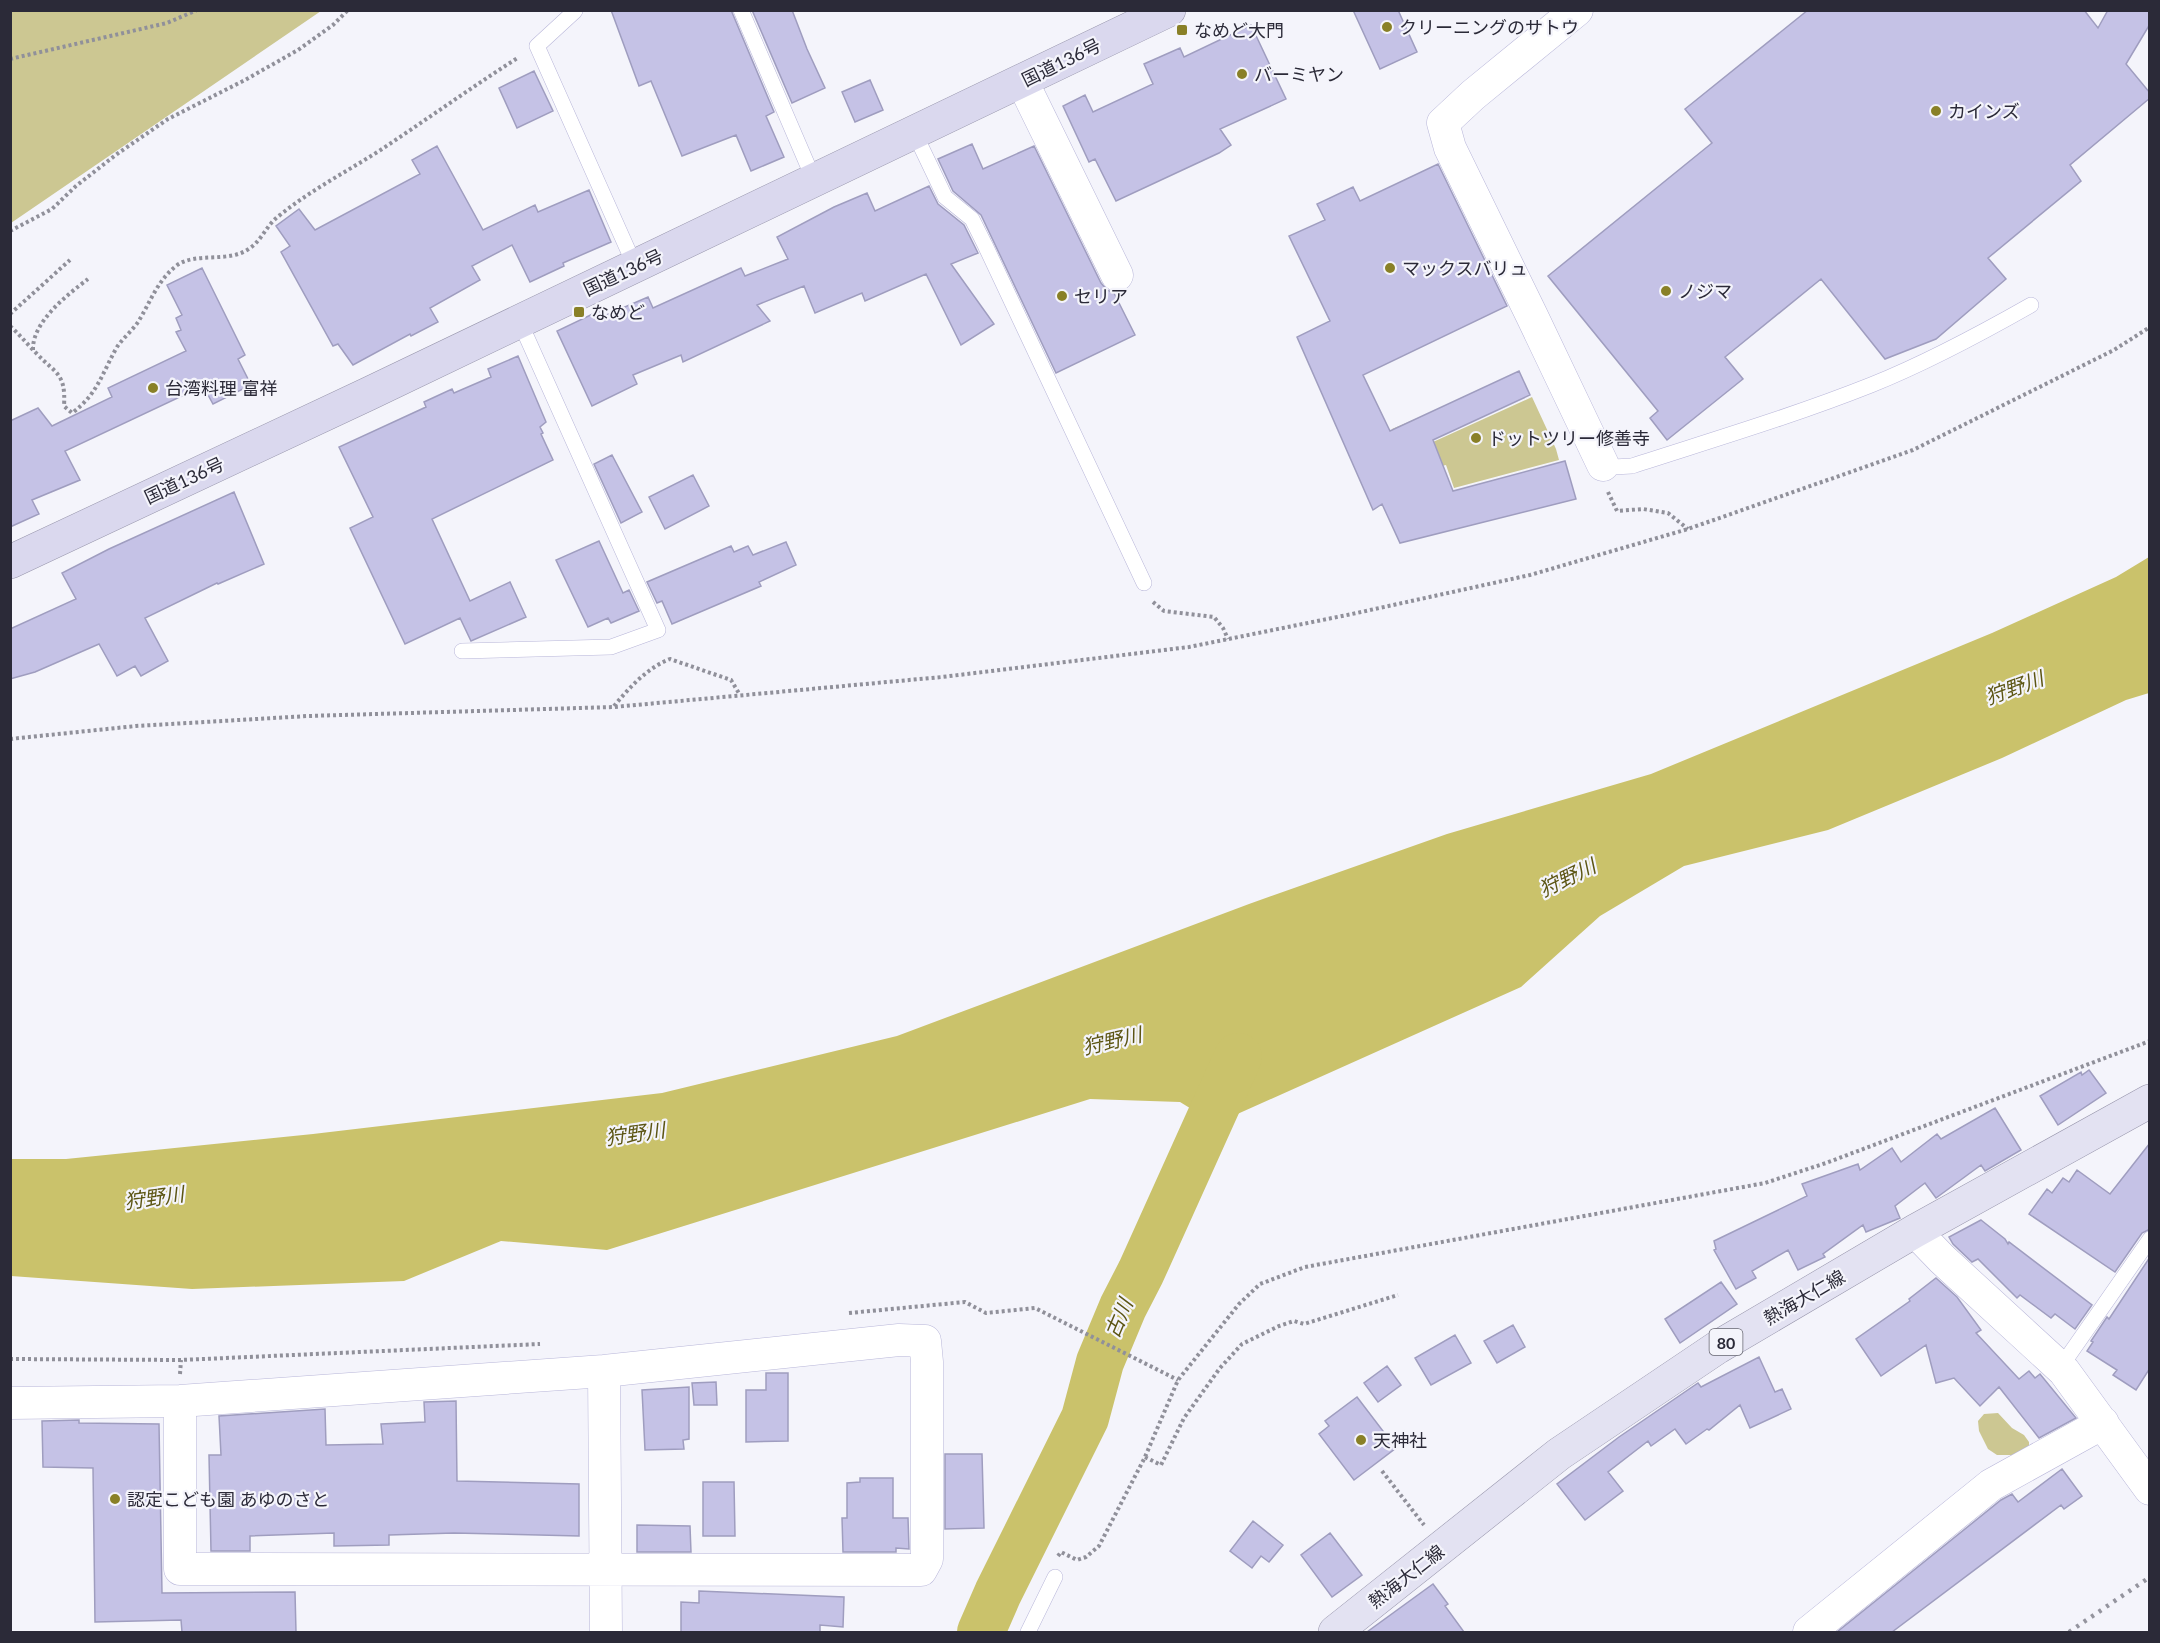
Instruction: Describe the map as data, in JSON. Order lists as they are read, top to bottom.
{
  "streets": {
    "highway": ["国道136号"],
    "main road": ["熱海大仁線", "80"]
  },
  "water": ["狩野川", "古川"],
  "places": {
    "other": [
      "クリーニングのサトウ",
      "バーミヤン",
      "カインズ",
      "マックスバリュ",
      "ノジマ",
      "セリア",
      "台湾料理 富祥",
      "ドットツリー修善寺",
      "天神社",
      "認定こども園 あゆのさと"
    ],
    "transit": ["なめど大門", "なめど"]
  }
}
